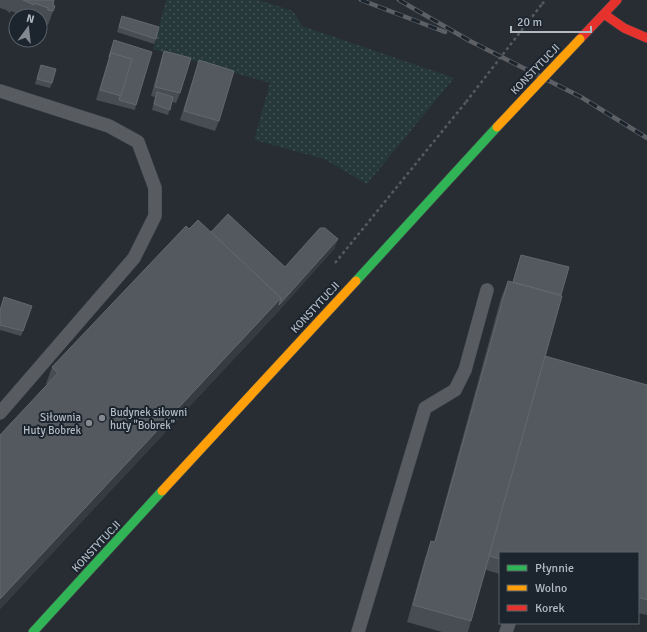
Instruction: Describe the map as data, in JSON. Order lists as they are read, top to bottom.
{
  "streets": {
    "street": ["KONSTYTUCJI"]
  },
  "places": ["Budynek siłowni huty \"Bobrek\"", "Siłownia Huty Bobrek"],
  "legend": ["Płynnie", "Wolno", "Korek"],
  "scale_bar": "20 m",
  "north": "top"
}
